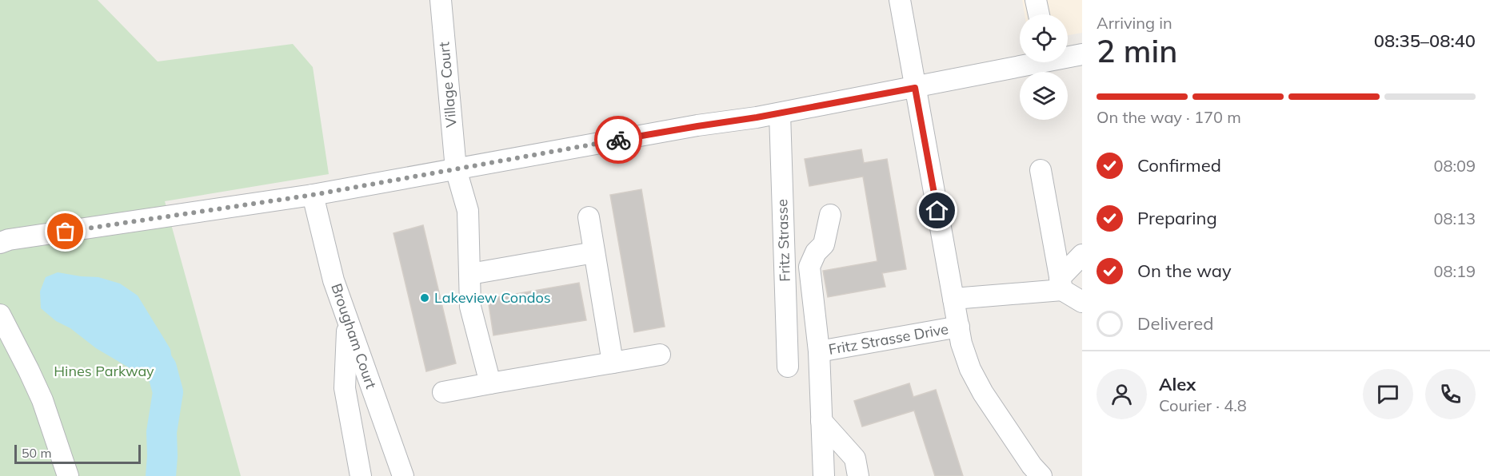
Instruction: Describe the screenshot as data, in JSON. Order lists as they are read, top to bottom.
{
  "streets": {
    "street": [
      "Village Court",
      "Fritz Strasse",
      "Brougham Court",
      "Fritz Strasse Drive"
    ]
  },
  "parks": ["Hines Parkway"],
  "places": ["Lakeview Condos"],
  "scale_bar": "50 m",
  "page": {
    "heading": ["2 min", "Arriving in", "08:35–08:40"],
    "panel": ["Alex", "Courier · 4.8"],
    "bar": "On the way · 170 m",
    "list": [
      ["Confirmed", "08:09"],
      ["Preparing", "08:13"],
      ["On the way", "08:19"],
      "Delivered"
    ],
    "scale": "50 m"
  }
}
